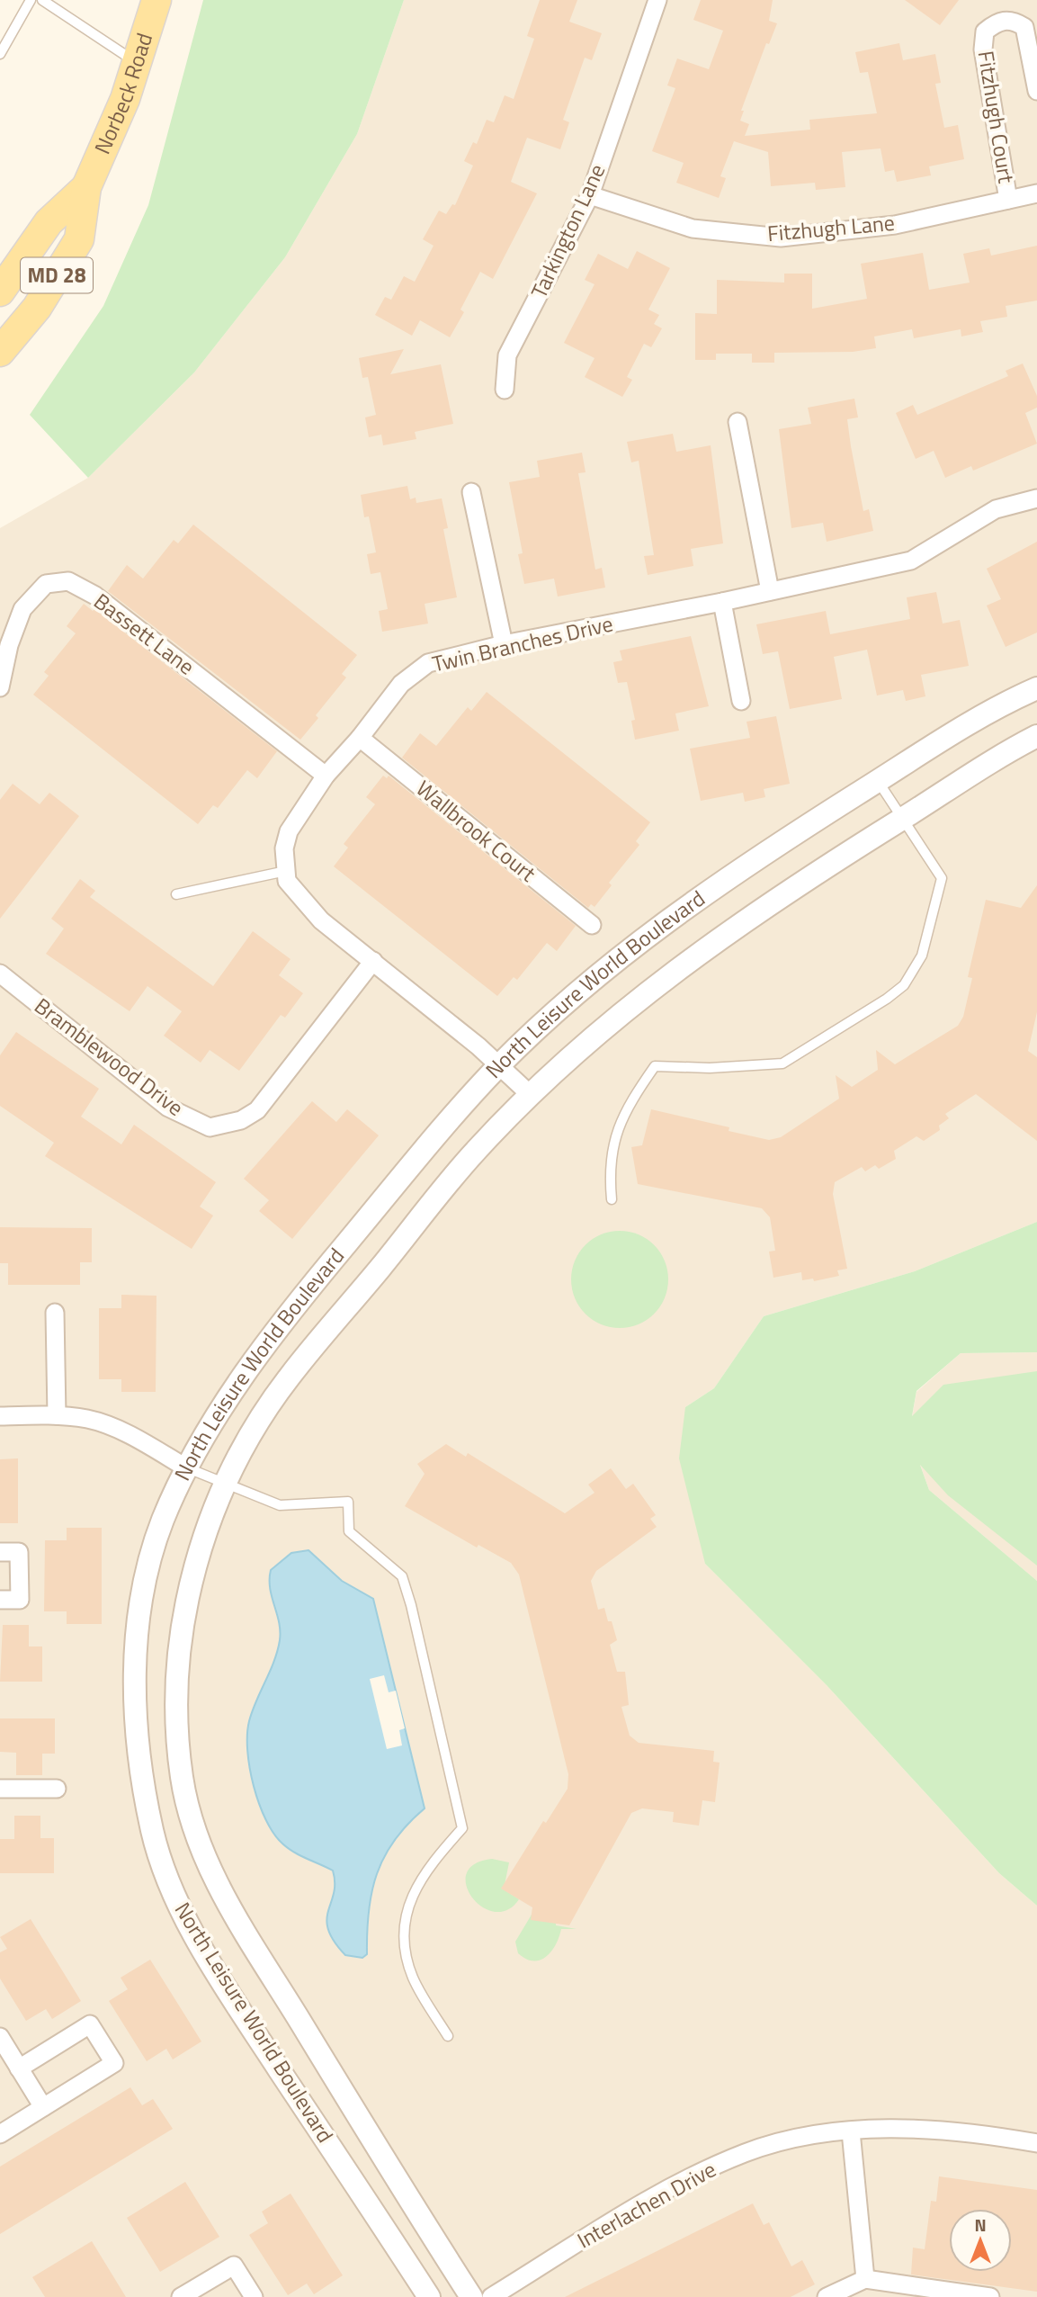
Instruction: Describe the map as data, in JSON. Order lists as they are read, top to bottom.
{
  "streets": {
    "main road": ["Norbeck Road", "MD 28"],
    "street": [
      "Fitzhugh Court",
      "Fitzhugh Lane",
      "Tarkington Lane",
      "Bassett Lane",
      "Twin Branches Drive",
      "Wallbrook Court",
      "North Leisure World Boulevard",
      "Bramblewood Drive",
      "Interlachen Drive"
    ]
  },
  "crossings": [
    ["Fitzhugh Court", "Fitzhugh Lane"],
    ["Fitzhugh Lane", "Tarkington Lane"],
    ["Bassett Lane", "Twin Branches Drive"],
    ["Twin Branches Drive", "Wallbrook Court"]
  ],
  "north": "top"
}
